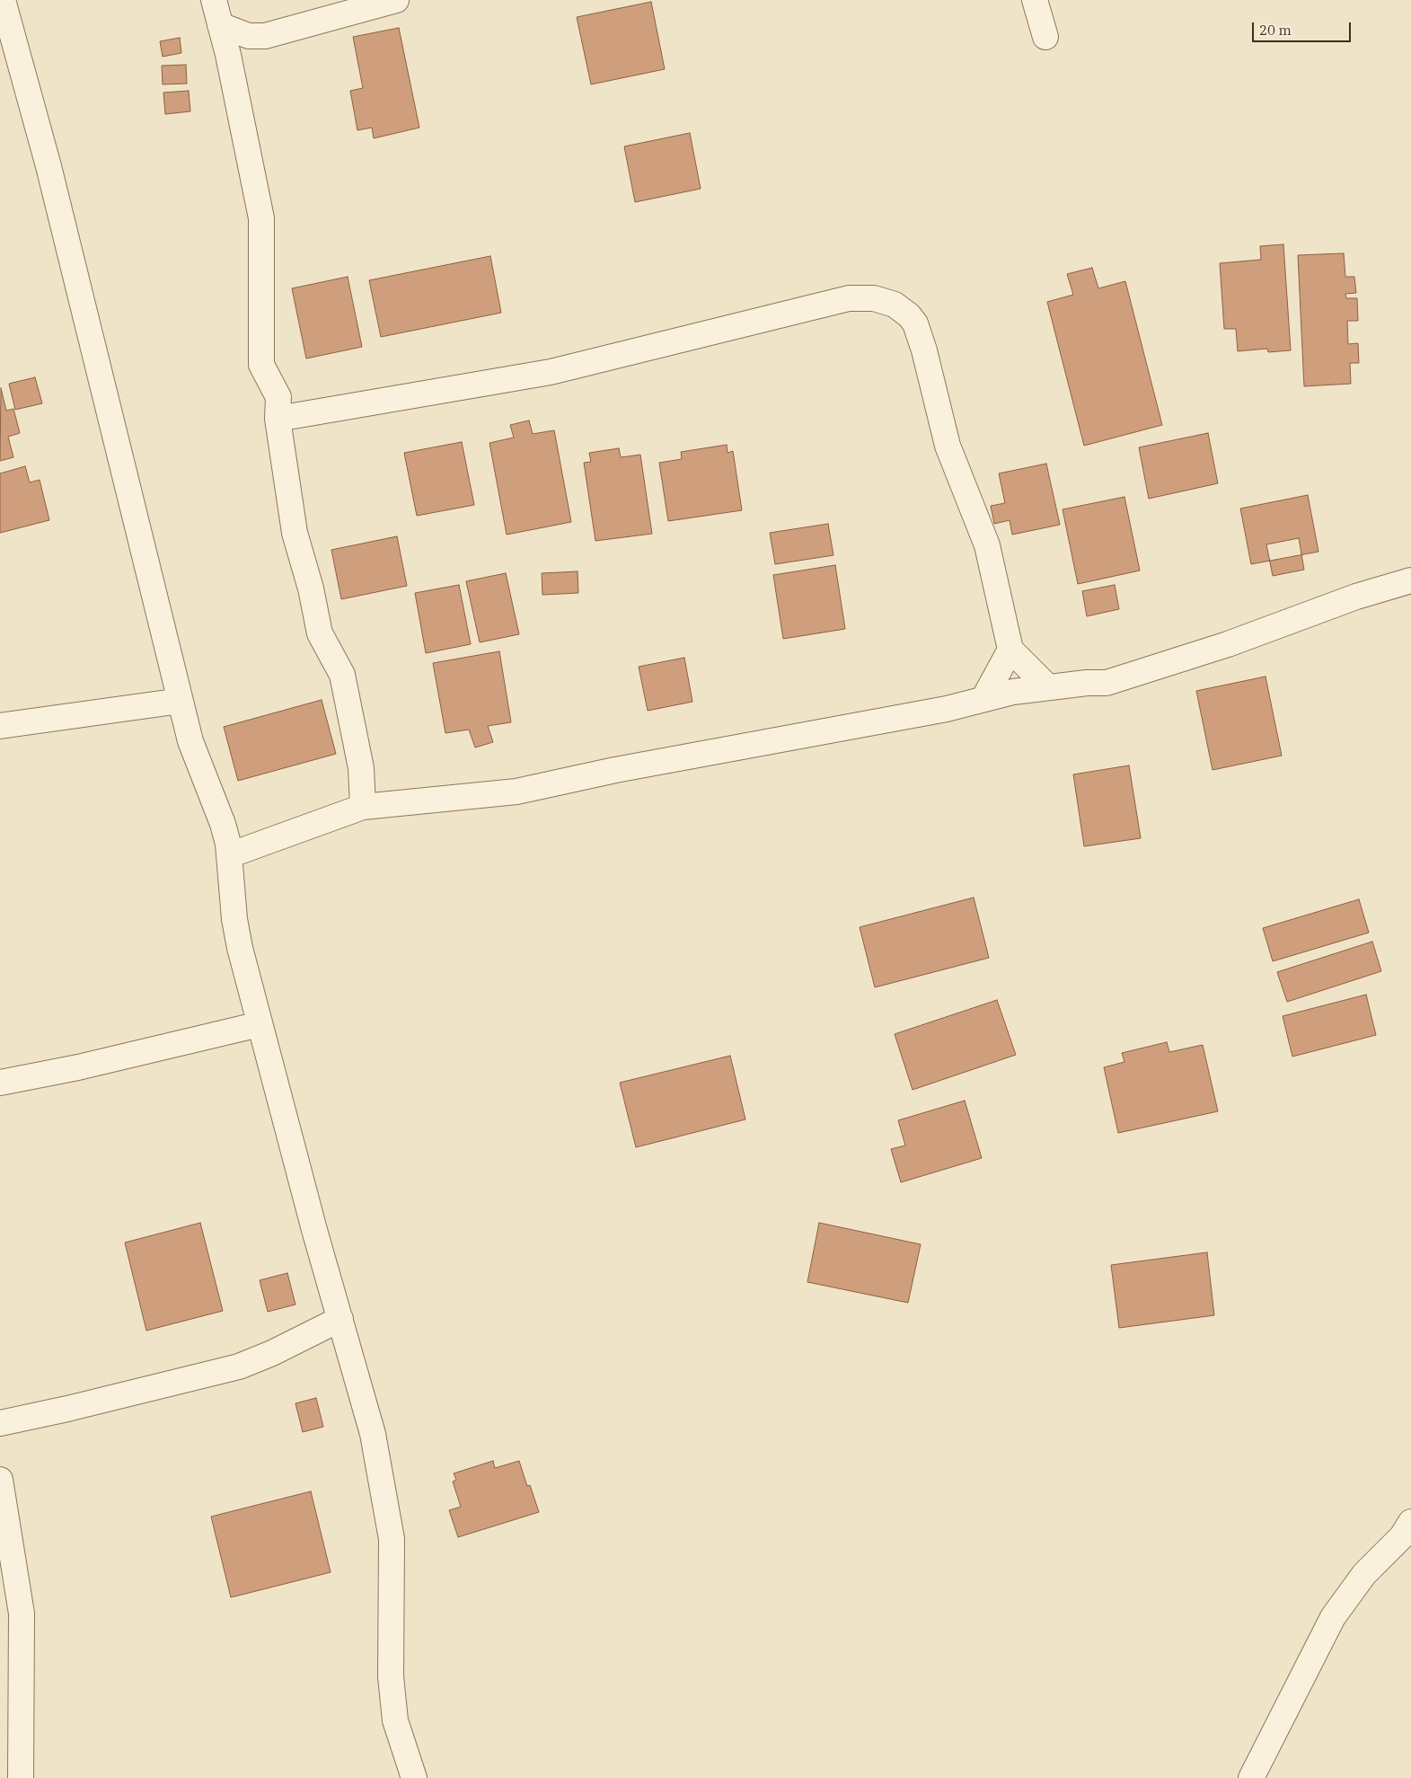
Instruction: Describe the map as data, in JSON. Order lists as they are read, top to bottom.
{
  "scale_bar": "20 m"
}
